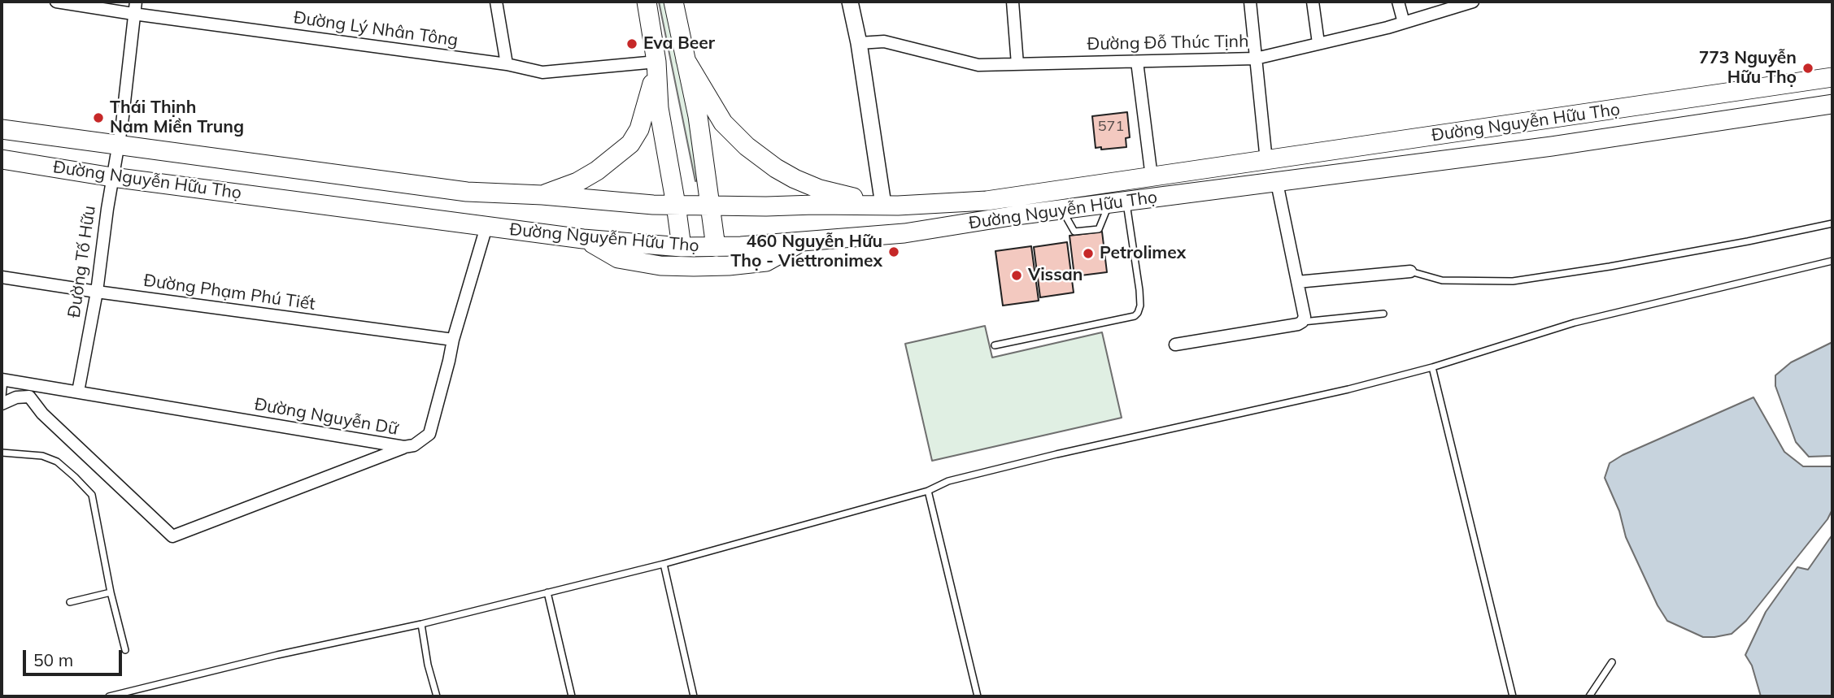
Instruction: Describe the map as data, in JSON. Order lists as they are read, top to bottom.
{
  "streets": {
    "main road": ["Đường Nguyễn Hữu Thọ"],
    "street": [
      "Đường Lý Nhân Tông",
      "Đường Đỗ Thúc Tịnh",
      "Đường Tố Hữu",
      "Đường Phạm Phú Tiết",
      "Đường Nguyễn Dữ"
    ]
  },
  "crossings": [
    ["Đường Lý Nhân Tông", "Đường Tố Hữu"],
    ["Đường Đỗ Thúc Tịnh", "Đường Nguyễn Hữu Thọ"],
    ["Đường Nguyễn Hữu Thọ", "Đường Tố Hữu"],
    ["Đường Nguyễn Hữu Thọ", "Đường Nguyễn Dữ"],
    ["Đường Tố Hữu", "Đường Phạm Phú Tiết"],
    ["Đường Tố Hữu", "Đường Nguyễn Dữ"],
    ["Đường Phạm Phú Tiết", "Đường Nguyễn Dữ"]
  ],
  "places": [
    "Eva Beer",
    "773 Nguyễn Hữu Thọ",
    "Thái Thịnh Nam Miền Trung",
    "460 Nguyễn Hữu Thọ - Viettronimex",
    "Petrolimex",
    "Vissan"
  ],
  "house_numbers": ["571"],
  "scale_bar": "50 m"
}
